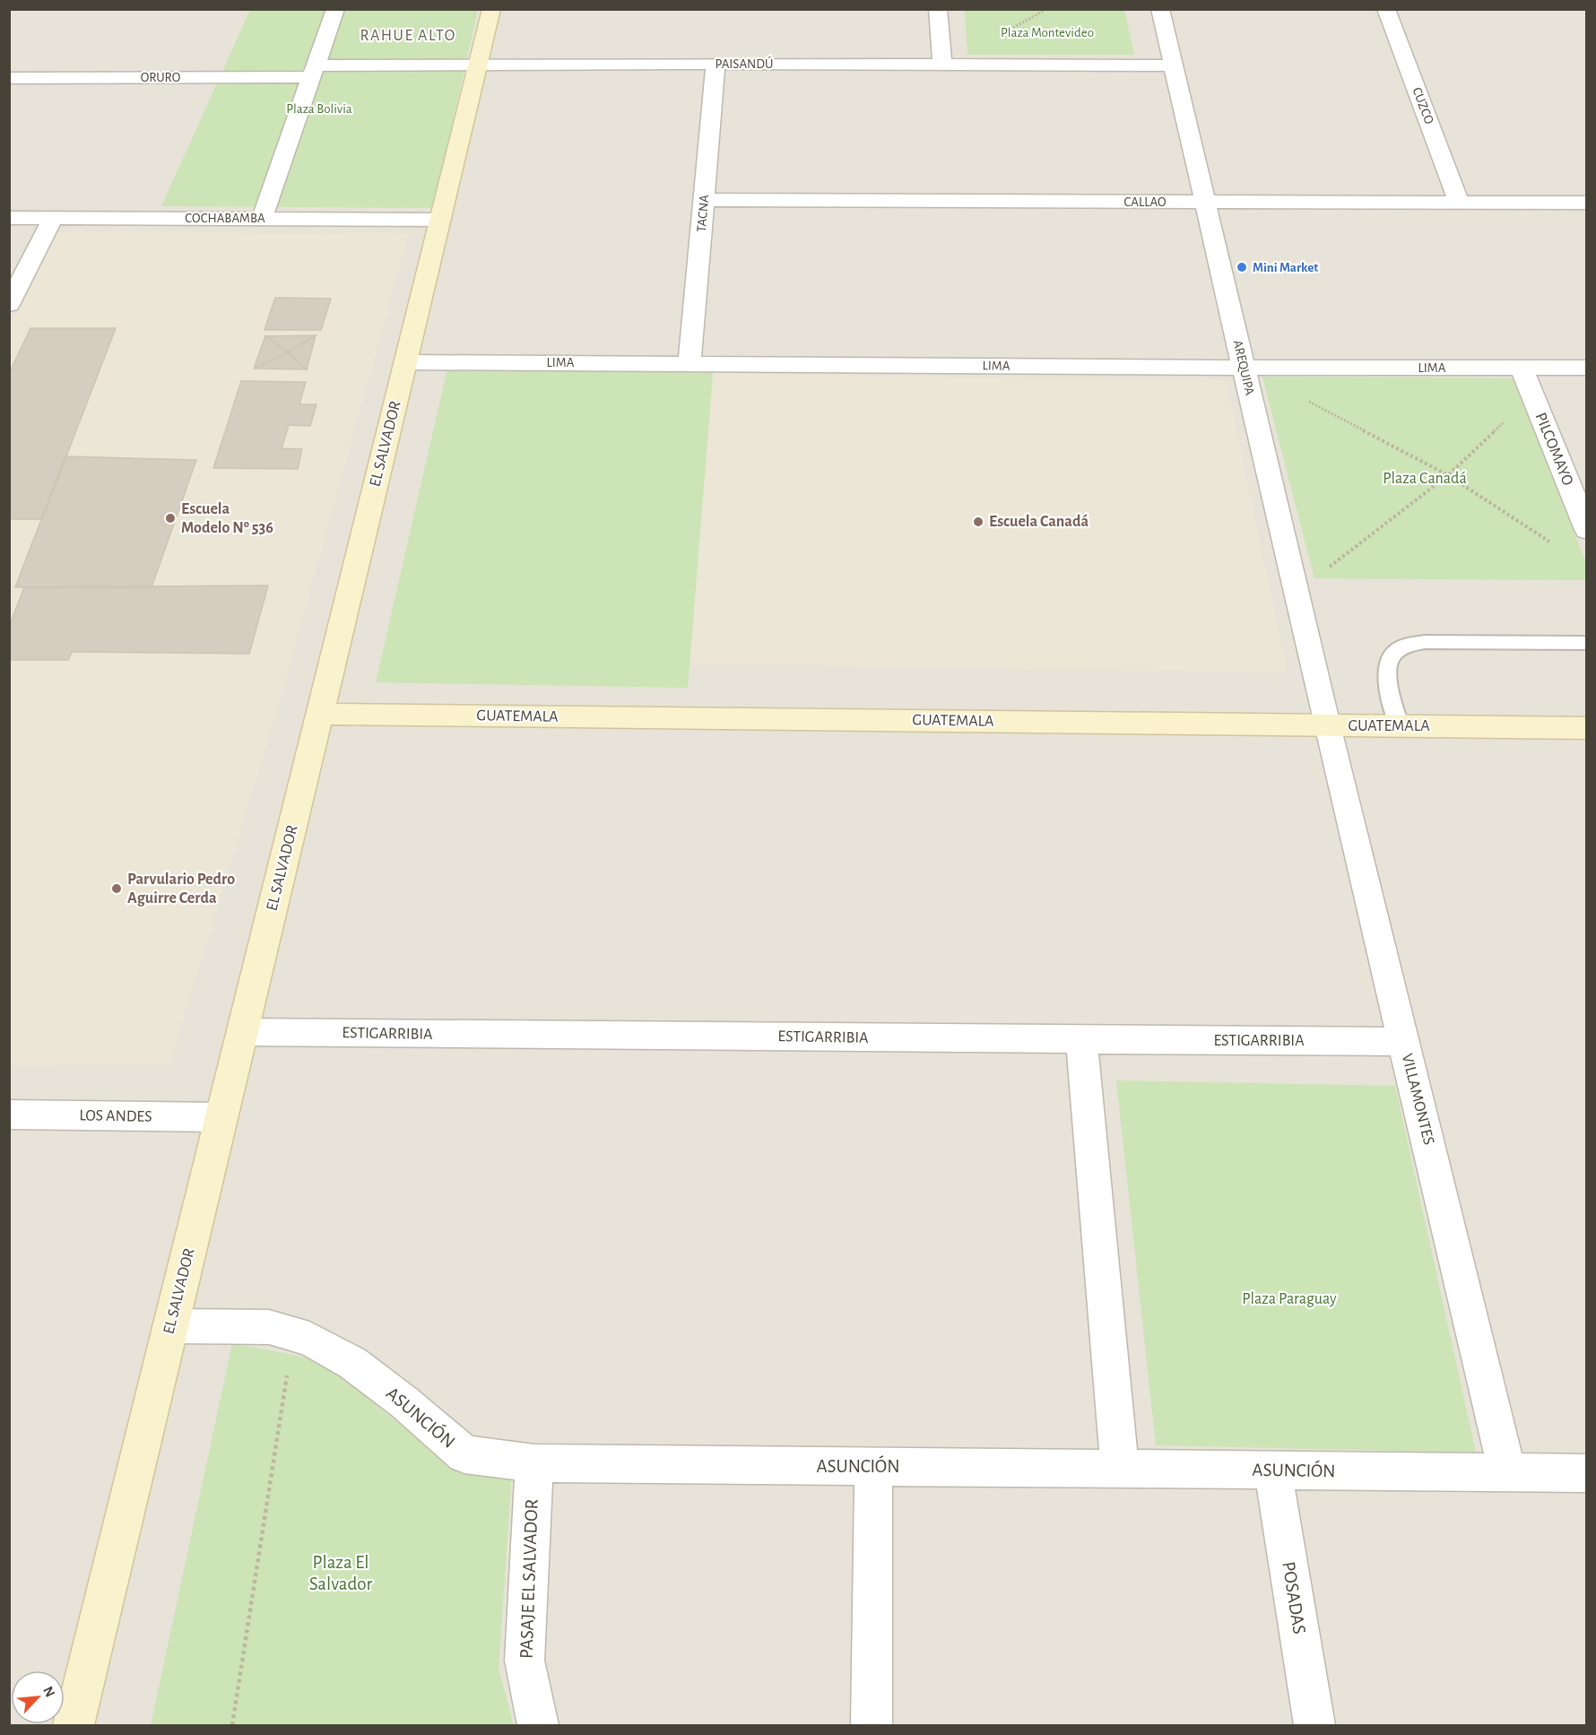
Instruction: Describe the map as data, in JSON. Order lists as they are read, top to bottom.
{
  "streets": {
    "street": [
      "PAISANDÚ",
      "ORURO",
      "CUZCO",
      "CALLAO",
      "TACNA",
      "COCHABAMBA",
      "LIMA",
      "AREQUIPA",
      "EL SALVADOR",
      "PILCOMAYO",
      "GUATEMALA",
      "ESTIGARRIBIA",
      "VILLAMONTES",
      "LOS ANDES",
      "ASUNCIÓN",
      "PASAJE EL SALVADOR",
      "POSADAS"
    ]
  },
  "crossings": [
    ["PAISANDÚ", "ORURO"],
    ["PAISANDÚ", "TACNA"],
    ["PAISANDÚ", "AREQUIPA"],
    ["PAISANDÚ", "EL SALVADOR"],
    ["CUZCO", "CALLAO"],
    ["CALLAO", "TACNA"],
    ["CALLAO", "AREQUIPA"],
    ["TACNA", "LIMA"],
    ["COCHABAMBA", "EL SALVADOR"],
    ["LIMA", "AREQUIPA"],
    ["LIMA", "EL SALVADOR"],
    ["LIMA", "PILCOMAYO"],
    ["AREQUIPA", "GUATEMALA"],
    ["AREQUIPA", "VILLAMONTES"],
    ["EL SALVADOR", "GUATEMALA"],
    ["EL SALVADOR", "ESTIGARRIBIA"],
    ["EL SALVADOR", "LOS ANDES"],
    ["EL SALVADOR", "ASUNCIÓN"],
    ["GUATEMALA", "VILLAMONTES"],
    ["ESTIGARRIBIA", "VILLAMONTES"],
    ["VILLAMONTES", "ASUNCIÓN"],
    ["ASUNCIÓN", "PASAJE EL SALVADOR"],
    ["ASUNCIÓN", "POSADAS"]
  ],
  "districts": ["RAHUE ALTO"],
  "parks": [
    "Plaza Montevideo",
    "Plaza Bolivia",
    "Plaza Canadá",
    "Plaza Paraguay",
    "Plaza El Salvador"
  ],
  "places": [
    "Mini Market",
    "Escuela Modelo Nº 536",
    "Escuela Canadá",
    "Parvulario Pedro Aguirre Cerda"
  ],
  "north": "top right"
}
